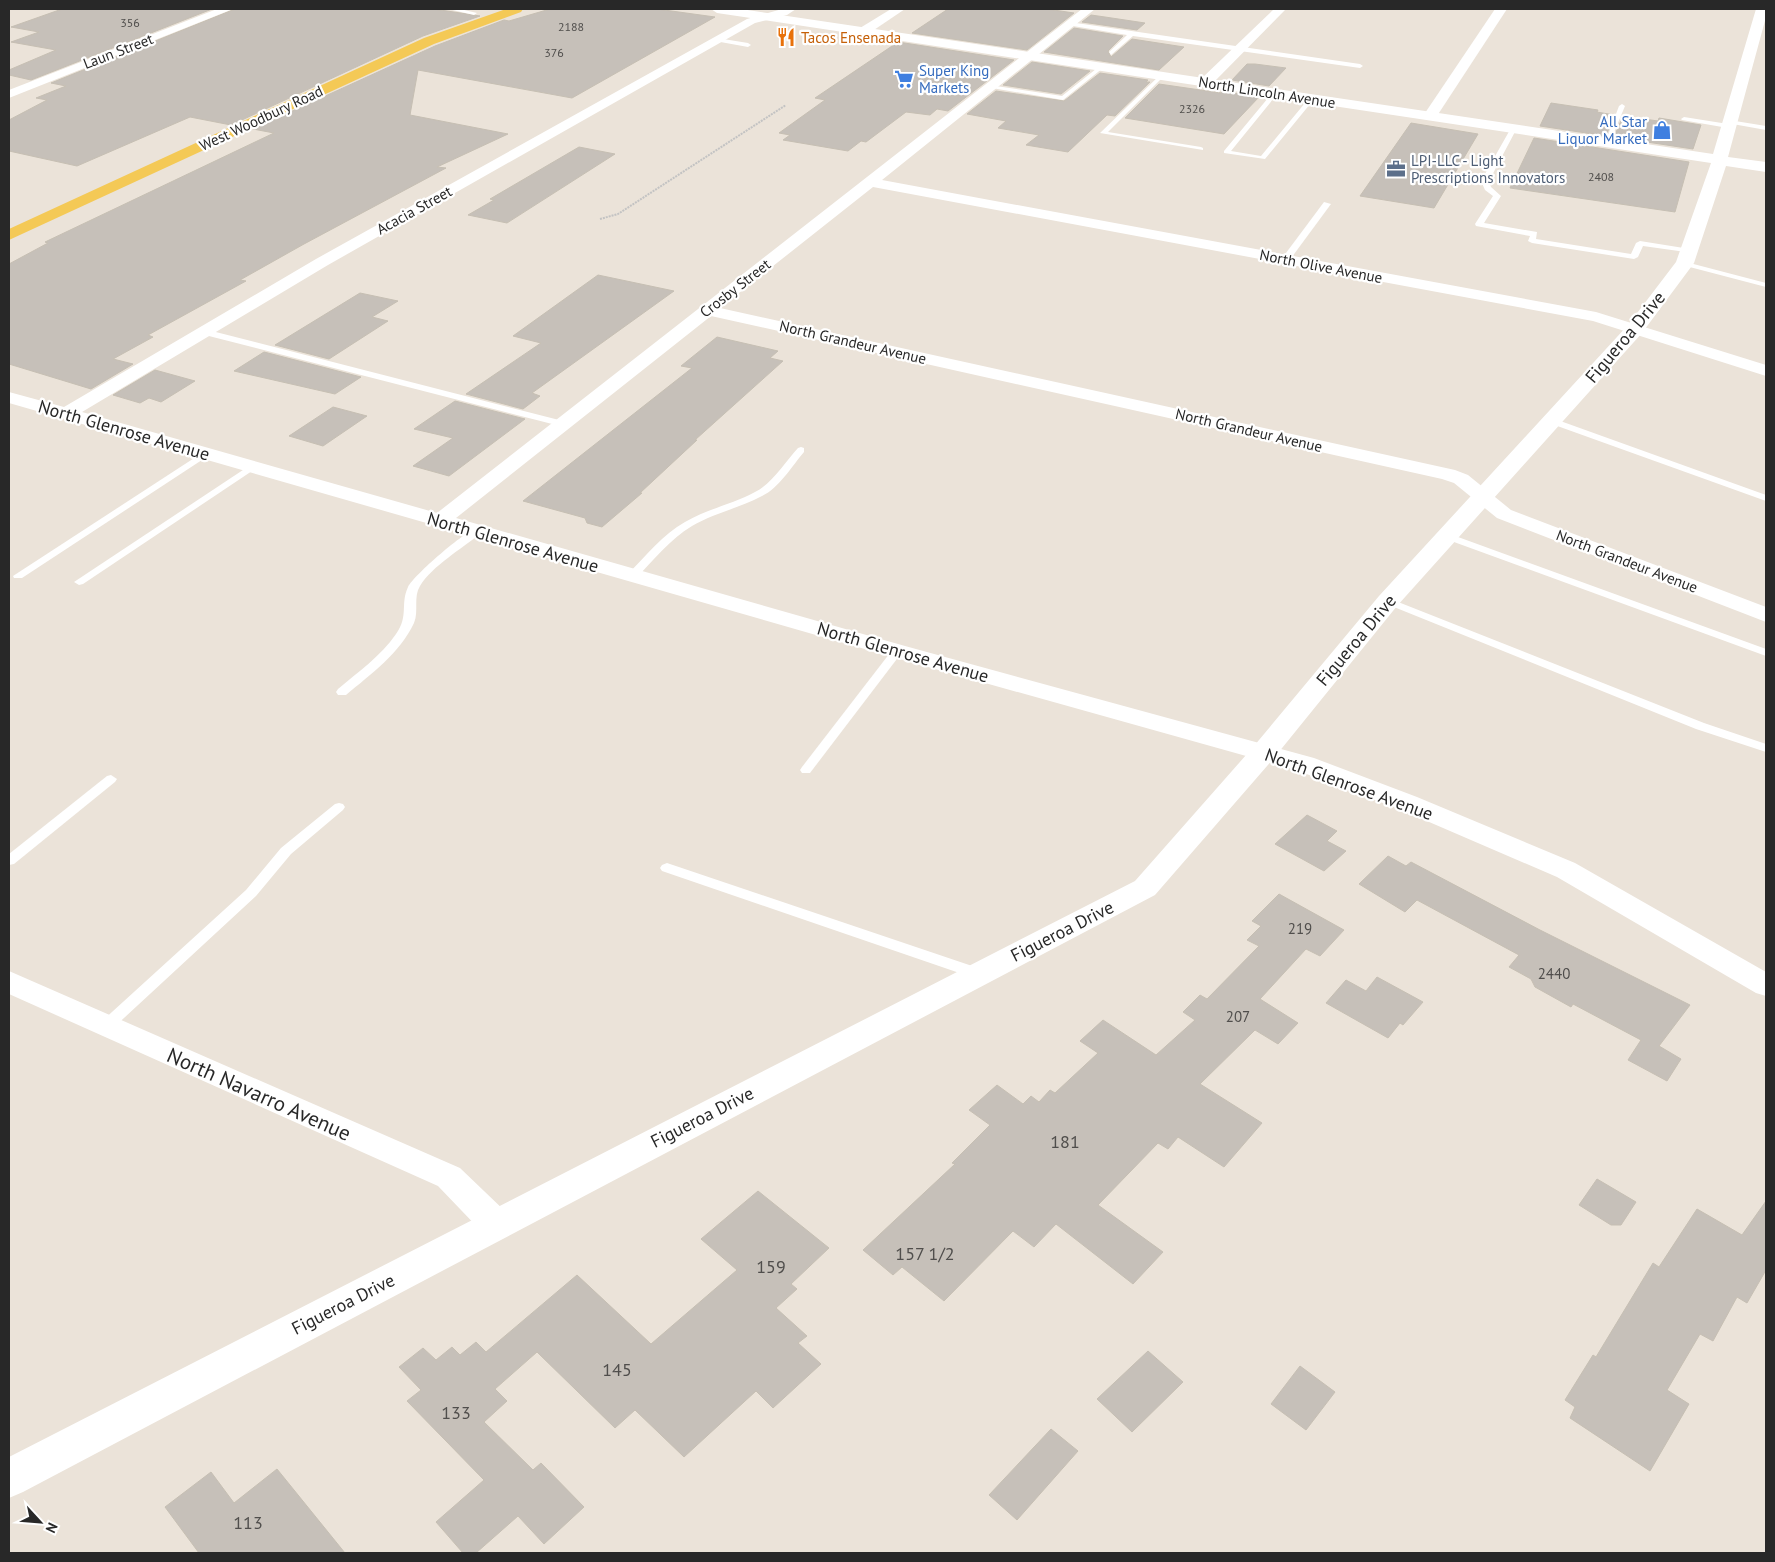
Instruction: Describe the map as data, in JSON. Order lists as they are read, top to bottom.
{
  "streets": {
    "main road": ["West Woodbury Road"],
    "street": [
      "Laun Street",
      "North Lincoln Avenue",
      "Acacia Street",
      "North Olive Avenue",
      "Crosby Street",
      "Figueroa Drive",
      "North Grandeur Avenue",
      "North Glenrose Avenue",
      "North Navarro Avenue"
    ]
  },
  "crossings": [
    ["North Lincoln Avenue", "Acacia Street"],
    ["North Lincoln Avenue", "Crosby Street"],
    ["North Lincoln Avenue", "Figueroa Drive"],
    ["Acacia Street", "North Glenrose Avenue"],
    ["North Olive Avenue", "Crosby Street"],
    ["North Olive Avenue", "Figueroa Drive"],
    ["Crosby Street", "North Grandeur Avenue"],
    ["Crosby Street", "North Glenrose Avenue"],
    ["Figueroa Drive", "North Grandeur Avenue"],
    ["Figueroa Drive", "North Glenrose Avenue"],
    ["Figueroa Drive", "North Navarro Avenue"]
  ],
  "places": {
    "restaurant": ["Tacos Ensenada"],
    "supermarket": ["Super King Markets"],
    "shop": ["All Star Liquor Market"],
    "office": ["LPI-LLC - Light Prescriptions Innovators"]
  },
  "house_numbers": [
    "356",
    "2188",
    "376",
    "2326",
    "2408",
    "219",
    "2440",
    "207",
    "181",
    "157 1/2",
    "159",
    "145",
    "133",
    "113"
  ],
  "north": "bottom right"
}
